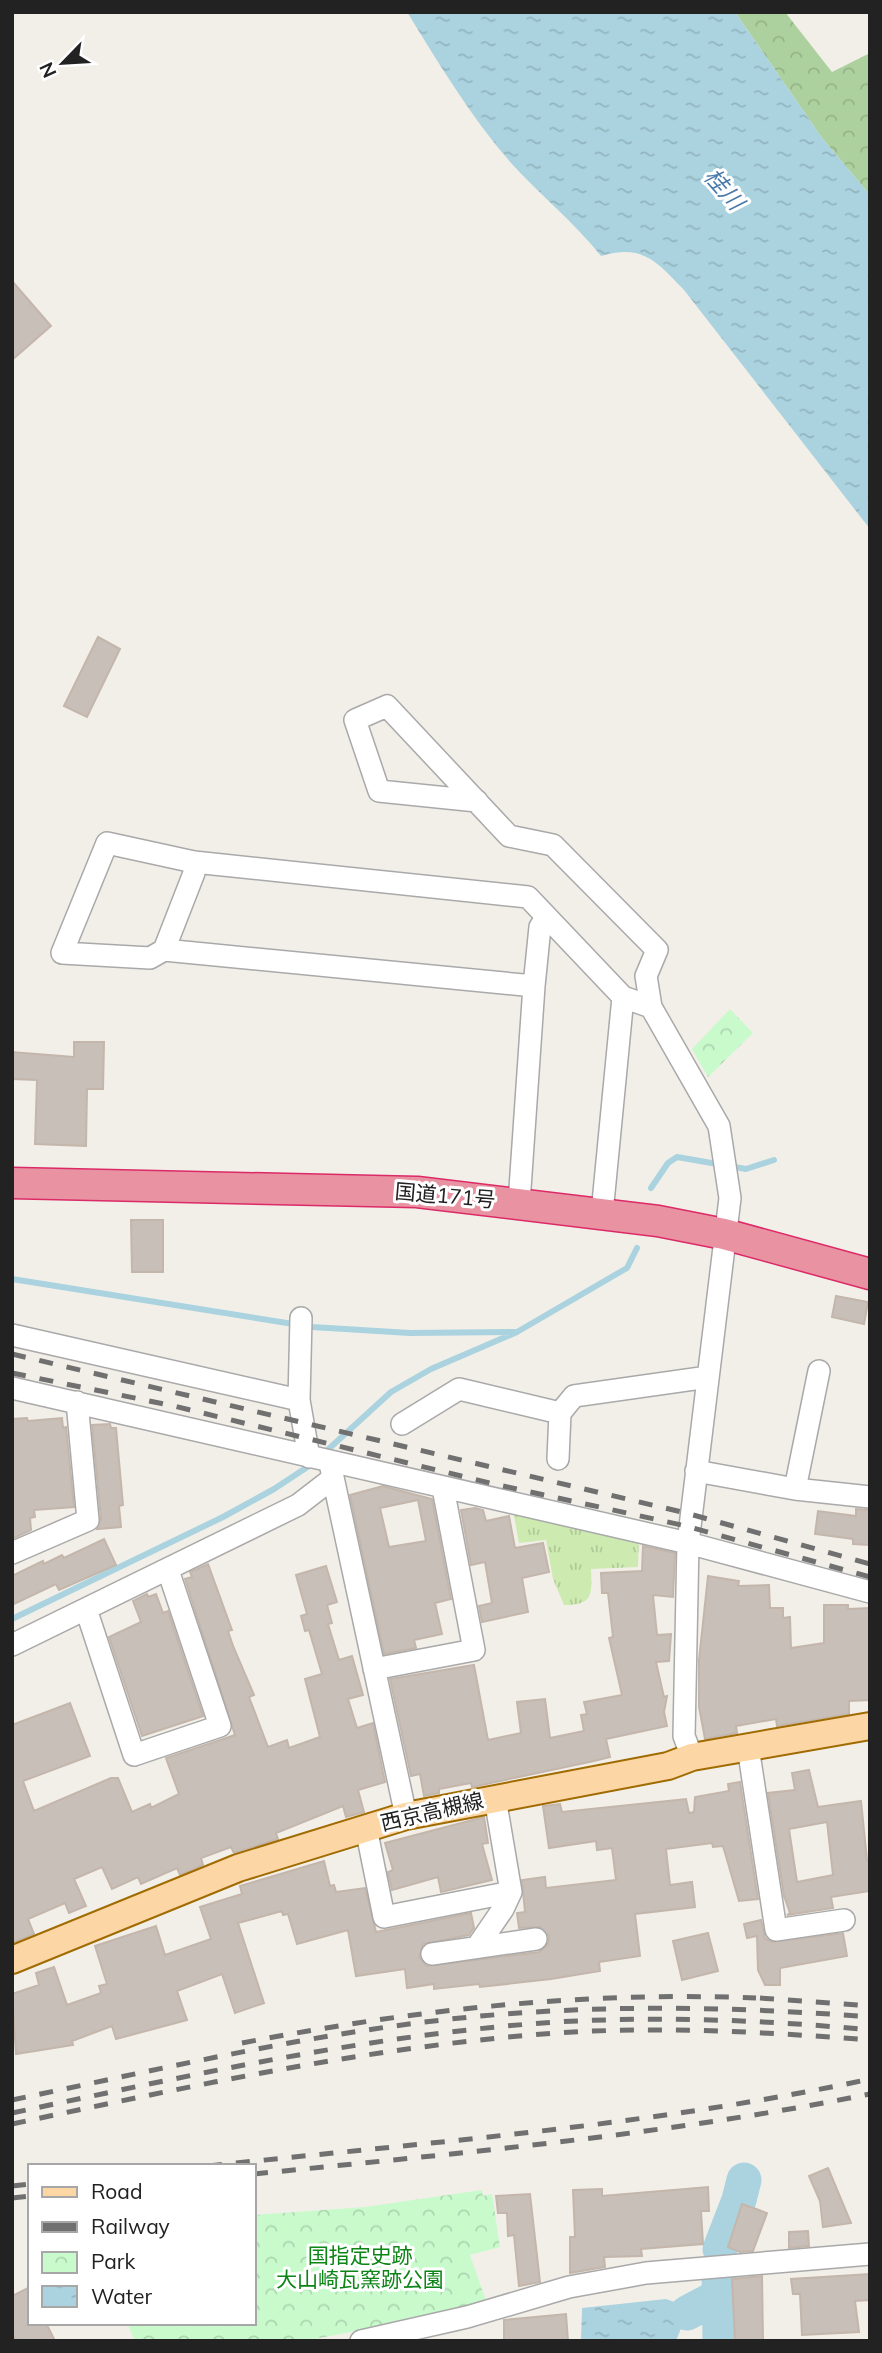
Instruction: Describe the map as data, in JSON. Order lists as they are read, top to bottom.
{
  "streets": {
    "highway": ["国道171号"],
    "main road": ["西京高槻線"]
  },
  "water": ["桂川"],
  "parks": ["国指定史跡 大山崎瓦窯跡公園"],
  "legend": [
    "Road",
    "Railway",
    "Park",
    "Water"
  ],
  "north": "bottom left"
}
